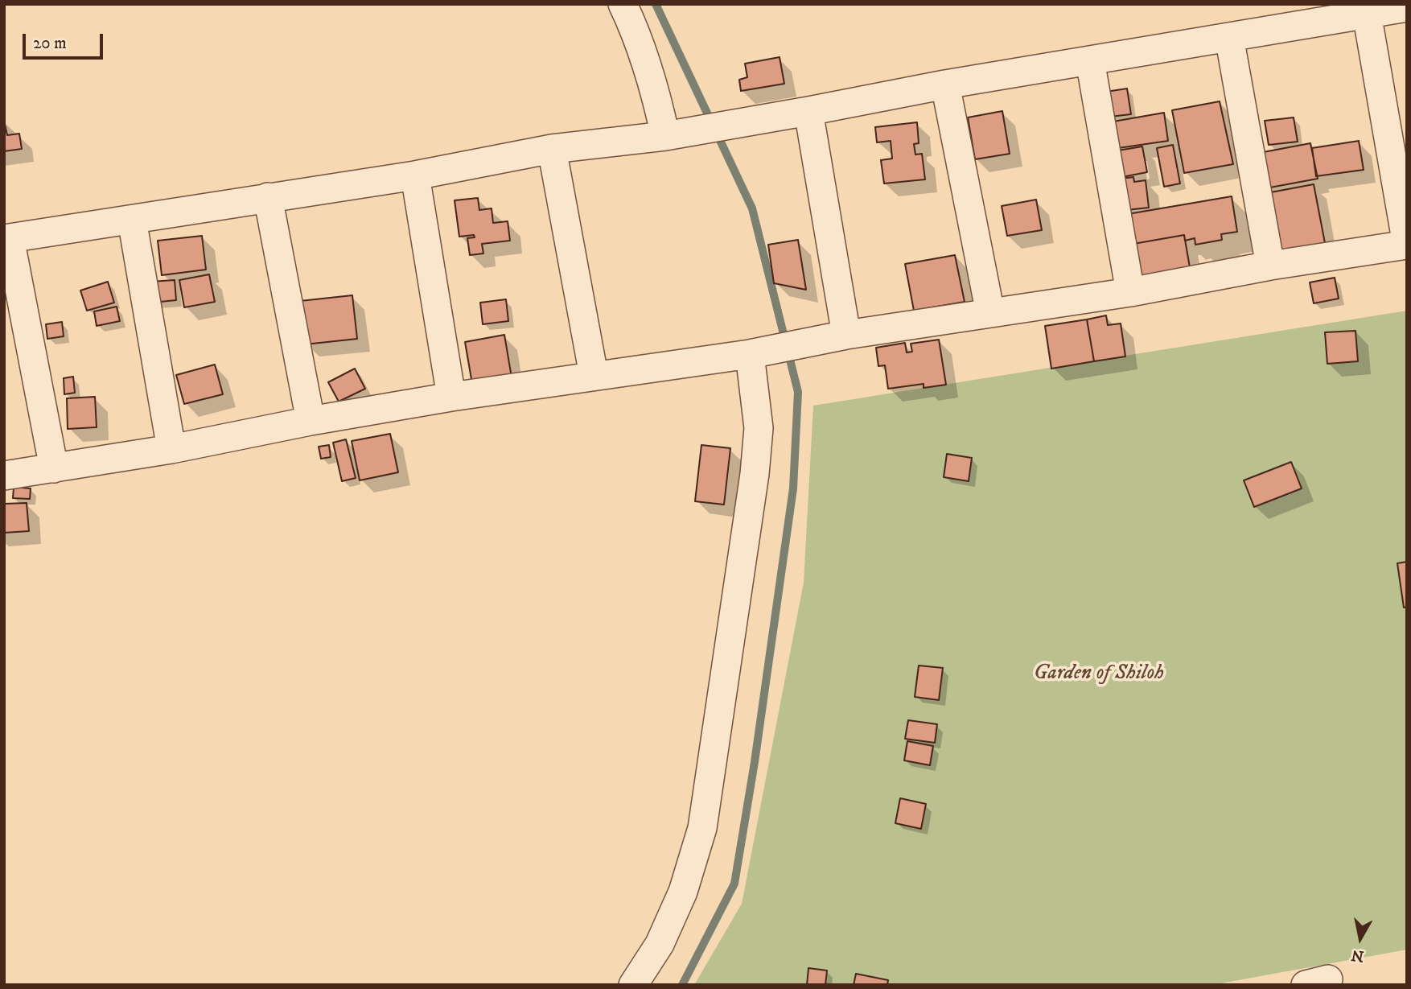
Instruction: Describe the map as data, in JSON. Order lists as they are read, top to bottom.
{
  "parks": ["Garden of Shiloh"],
  "scale_bar": "20 m",
  "north": "bottom"
}
